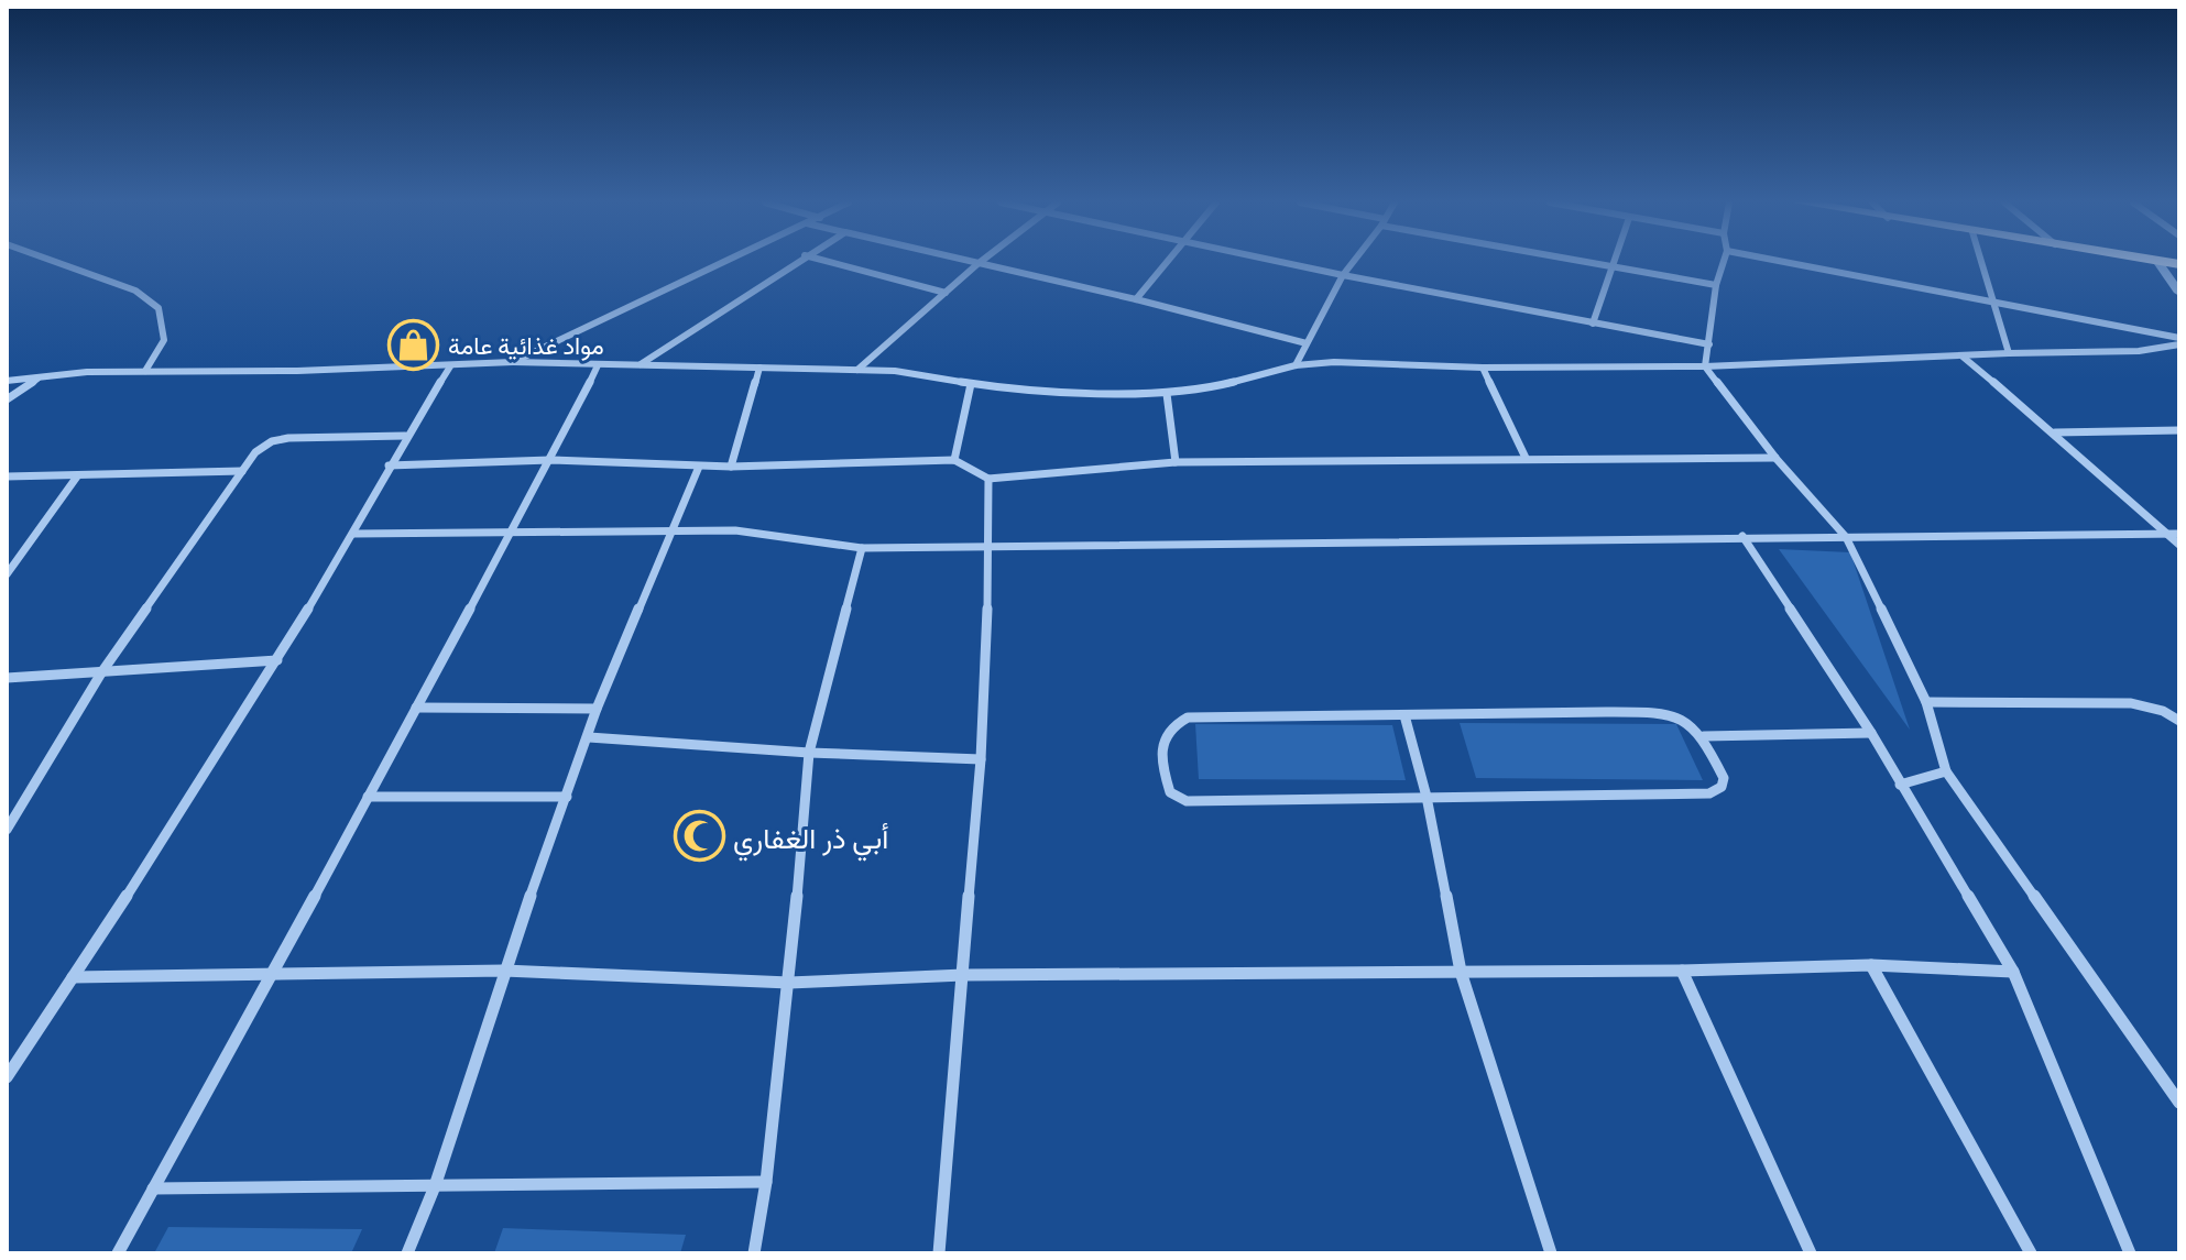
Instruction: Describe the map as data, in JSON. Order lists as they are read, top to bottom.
{
  "places": {
    "shop": ["مواد غذائية عامة"],
    "mosque": ["أبي ذر الغفاري"]
  }
}
